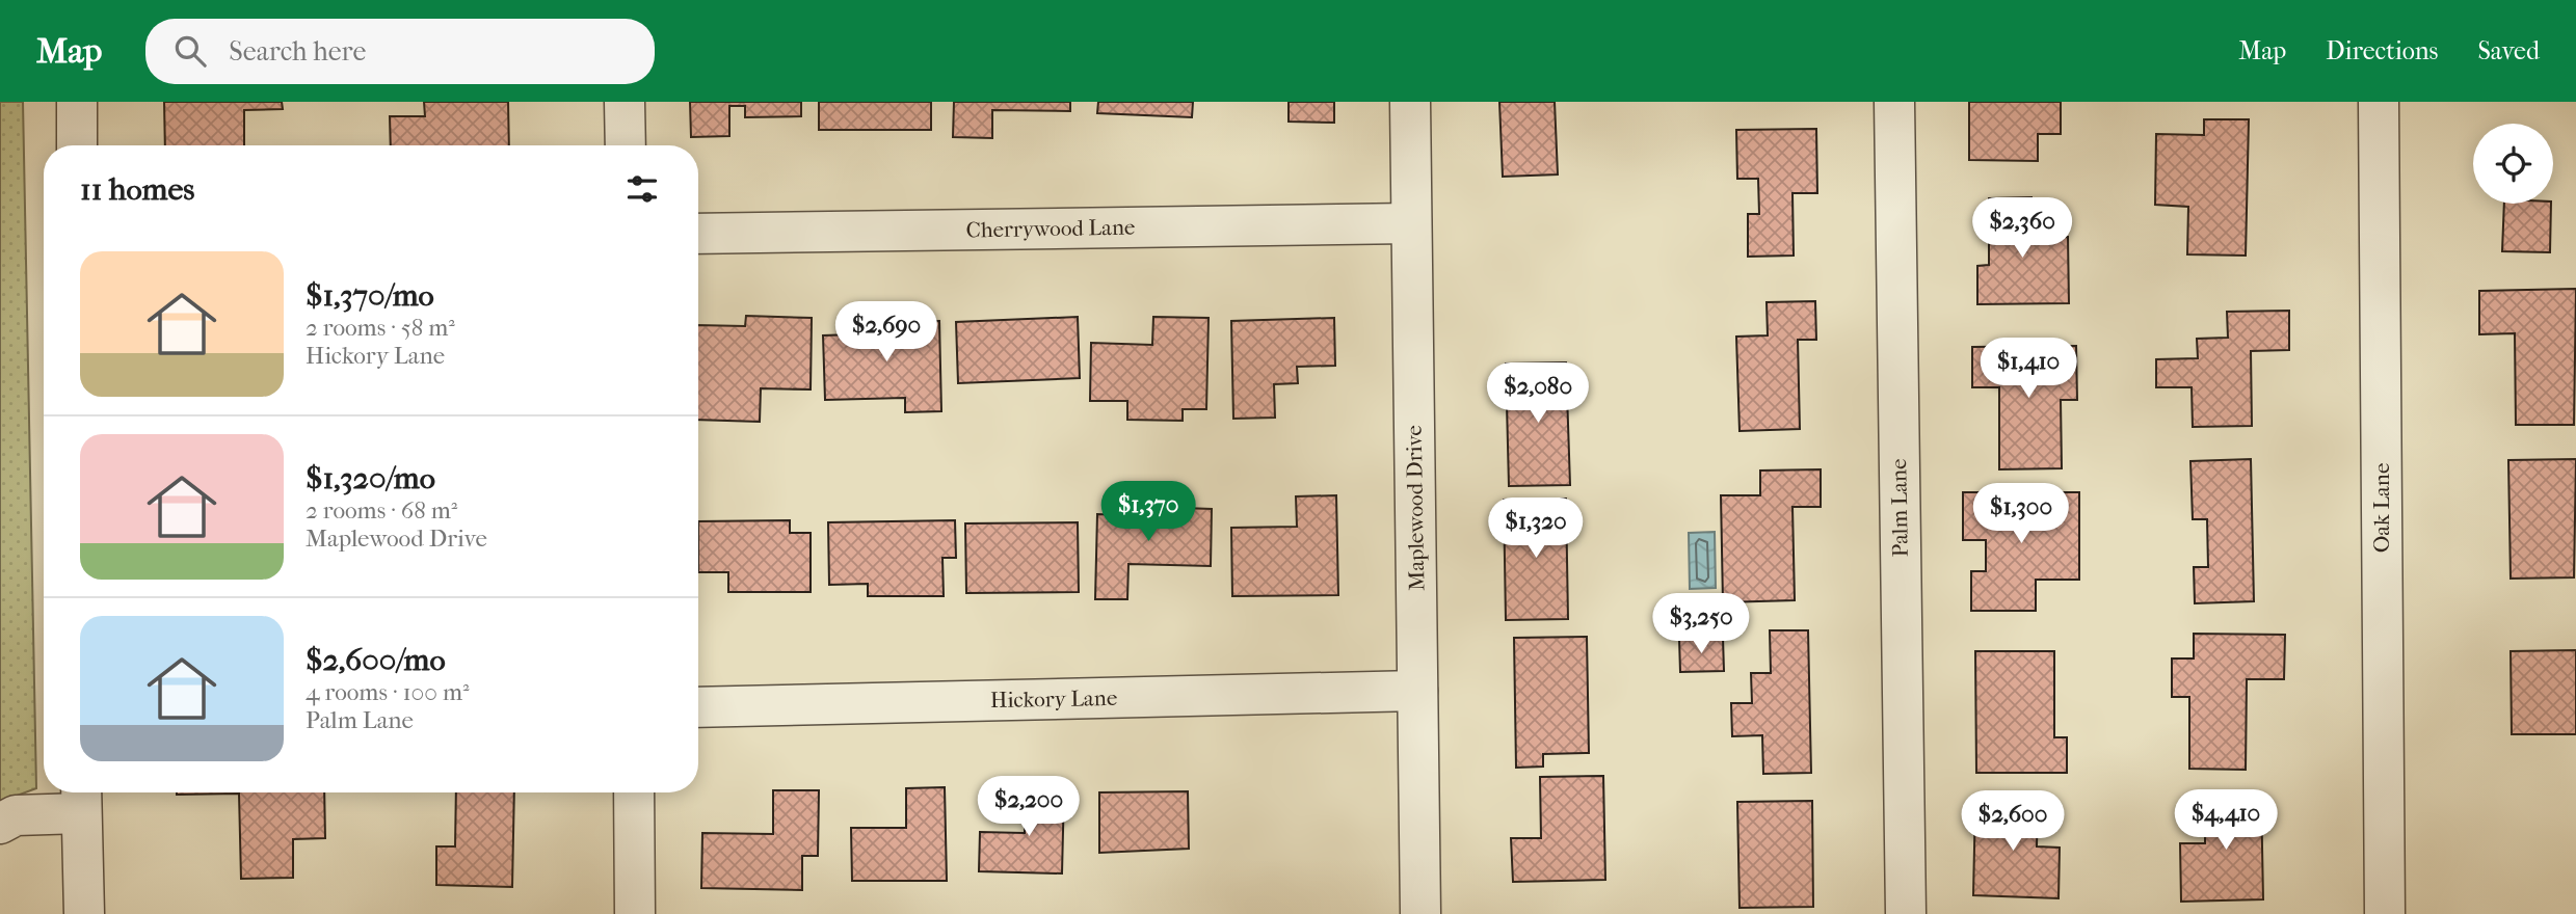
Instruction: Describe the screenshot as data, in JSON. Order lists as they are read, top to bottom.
{
  "streets": {
    "street": [
      "Cherrywood Lane",
      "Maplewood Drive",
      "Palm Lane",
      "Oak Lane",
      "Hickory Lane"
    ]
  },
  "crossings": [
    ["Cherrywood Lane", "Maplewood Drive"],
    ["Maplewood Drive", "Hickory Lane"]
  ],
  "page": {
    "header": "Map",
    "search": "Search here",
    "nav": ["Map", "Directions", "Saved"],
    "heading": "11 homes",
    "price": [
      "$2,360",
      "$2,690",
      "$1,410",
      "$2,080",
      "$1,370",
      "$1,300",
      "$1,320",
      "$3,250",
      "$2,200",
      "$4,410",
      "$2,600"
    ],
    "list": [
      {
        "name": "$1,370/mo",
        "note": "2 rooms · 58 m² · Hickory Lane"
      },
      {
        "name": "$1,320/mo",
        "note": "2 rooms · 68 m² · Maplewood Drive"
      },
      {
        "name": "$2,600/mo",
        "note": "4 rooms · 100 m² · Palm Lane"
      }
    ]
  }
}
